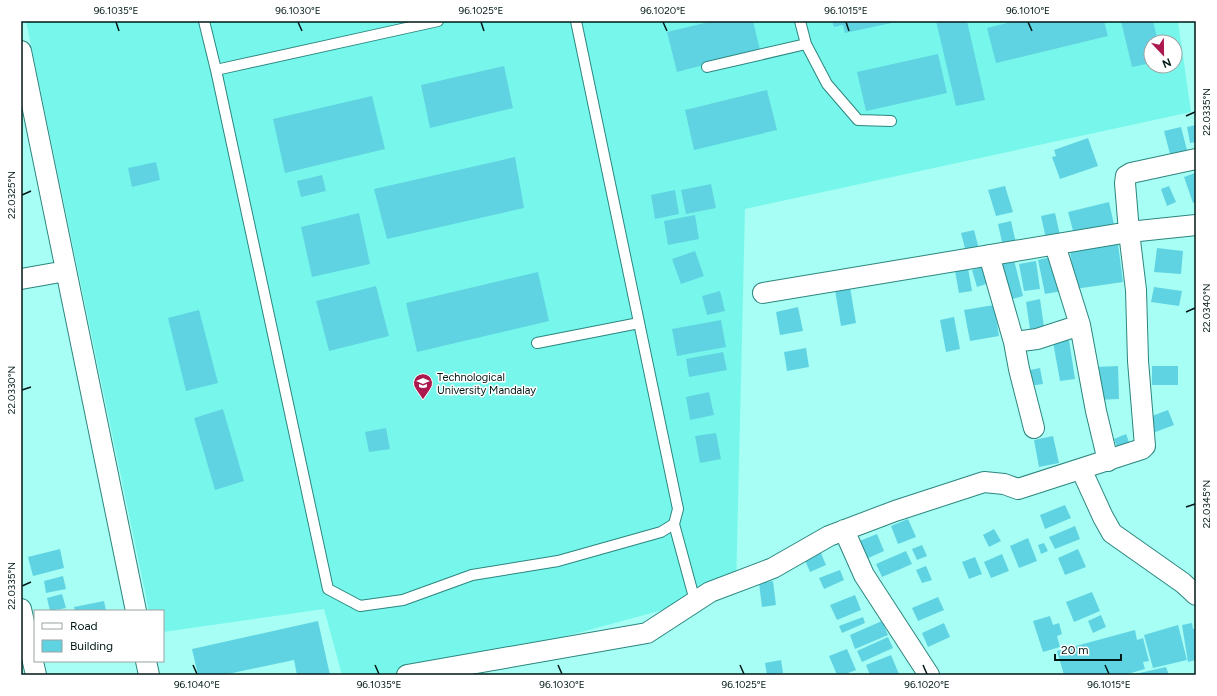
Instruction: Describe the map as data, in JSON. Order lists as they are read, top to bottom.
{
  "places": {
    "school or university": ["Technological University Mandalay"]
  },
  "legend": ["Road", "Building"],
  "scale_bar": "20 m",
  "north": "bottom",
  "coordinates": [
    "96.1035°E",
    "96.1030°E",
    "96.1025°E",
    "96.1020°E",
    "96.1015°E",
    "96.1010°E",
    "22.0335°N",
    "22.0325°N",
    "22.0340°N",
    "22.0330°N",
    "22.0345°N",
    "96.1040°E"
  ]
}
